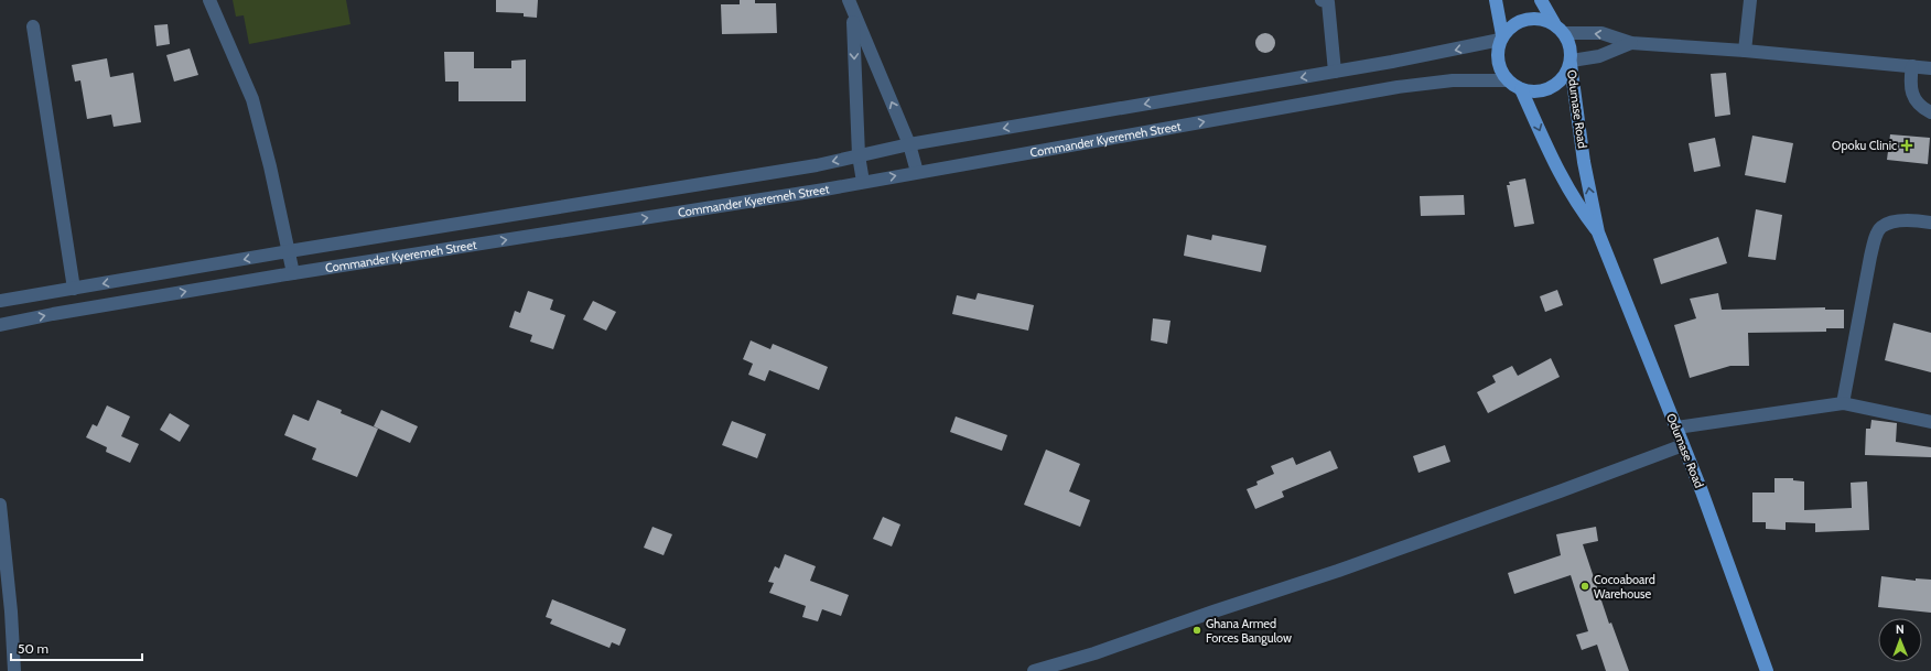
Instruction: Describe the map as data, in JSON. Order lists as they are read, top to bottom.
{
  "streets": {
    "main road": ["Odumase Road"],
    "street": ["Commander Kyeremeh Street"]
  },
  "crossings": [
    ["Odumase Road", "Commander Kyeremeh Street"]
  ],
  "places": {
    "health": ["Opoku Clinic"],
    "other": ["Cocoaboard Warehouse", "Ghana Armed Forces Bangulow"]
  },
  "scale_bar": "50 m",
  "north": "top"
}
